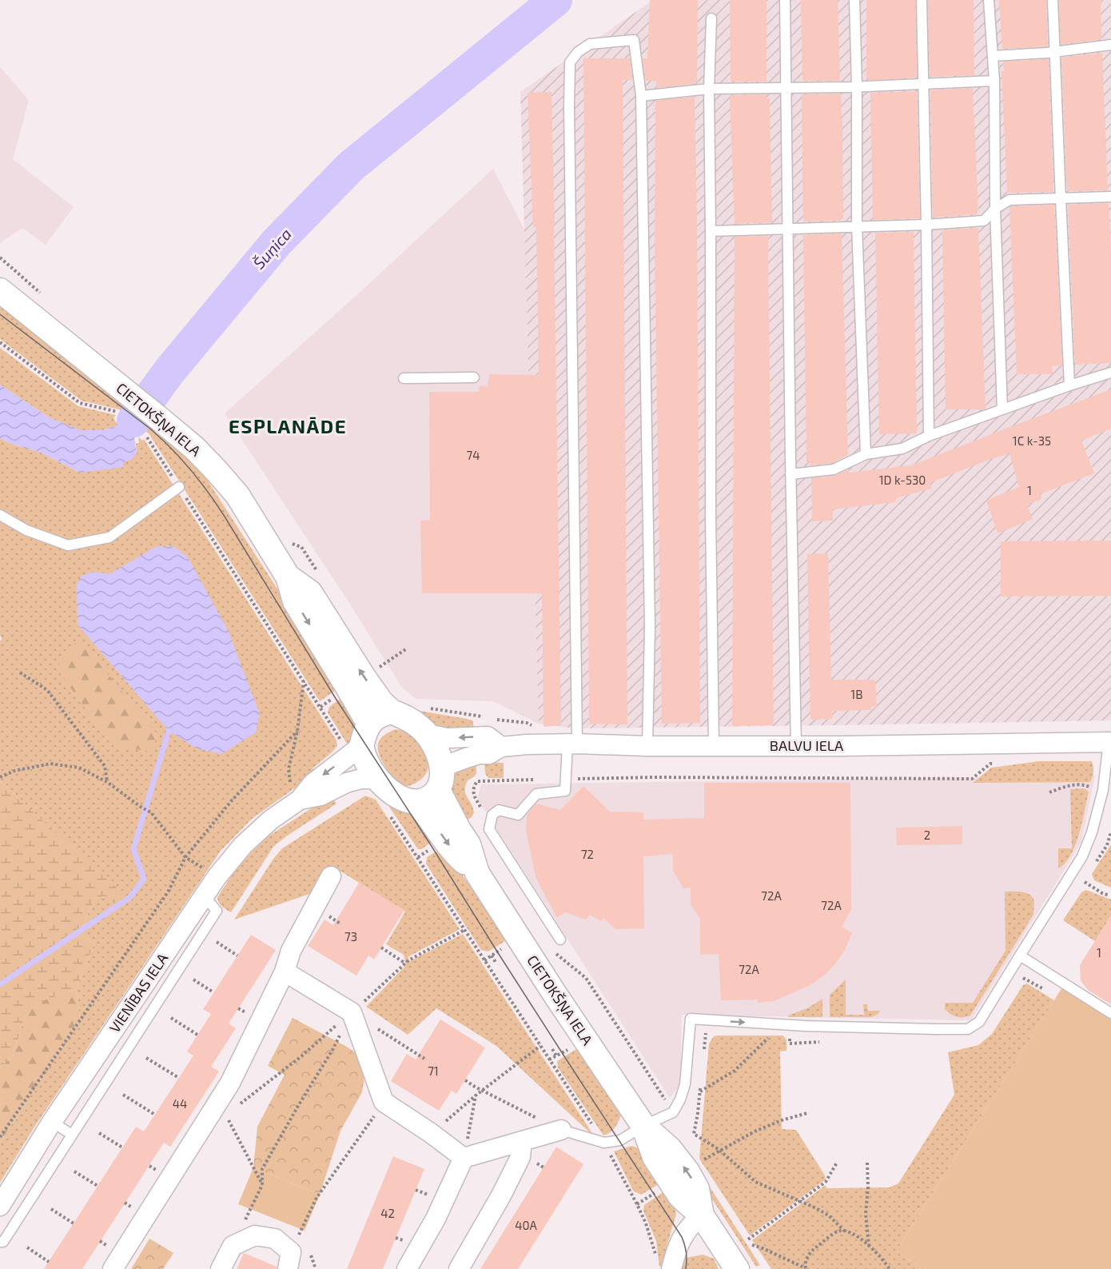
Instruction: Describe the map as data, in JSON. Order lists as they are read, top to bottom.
{
  "streets": {
    "street": ["CIETOKŠŅA IELA", "BALVU IELA", "VIENĪBAS IELA"]
  },
  "crossings": [
    ["CIETOKŠŅA IELA", "BALVU IELA"],
    ["CIETOKŠŅA IELA", "VIENĪBAS IELA"],
    ["BALVU IELA", "VIENĪBAS IELA"]
  ],
  "districts": ["ESPLANĀDE"],
  "water": ["Šuņica"],
  "house_numbers": [
    "1C k-35",
    "74",
    "1D k-530",
    "1",
    "1B",
    "2",
    "72",
    "72A",
    "72A",
    "73",
    "1",
    "72A",
    "71",
    "44",
    "42",
    "40A"
  ]
}
